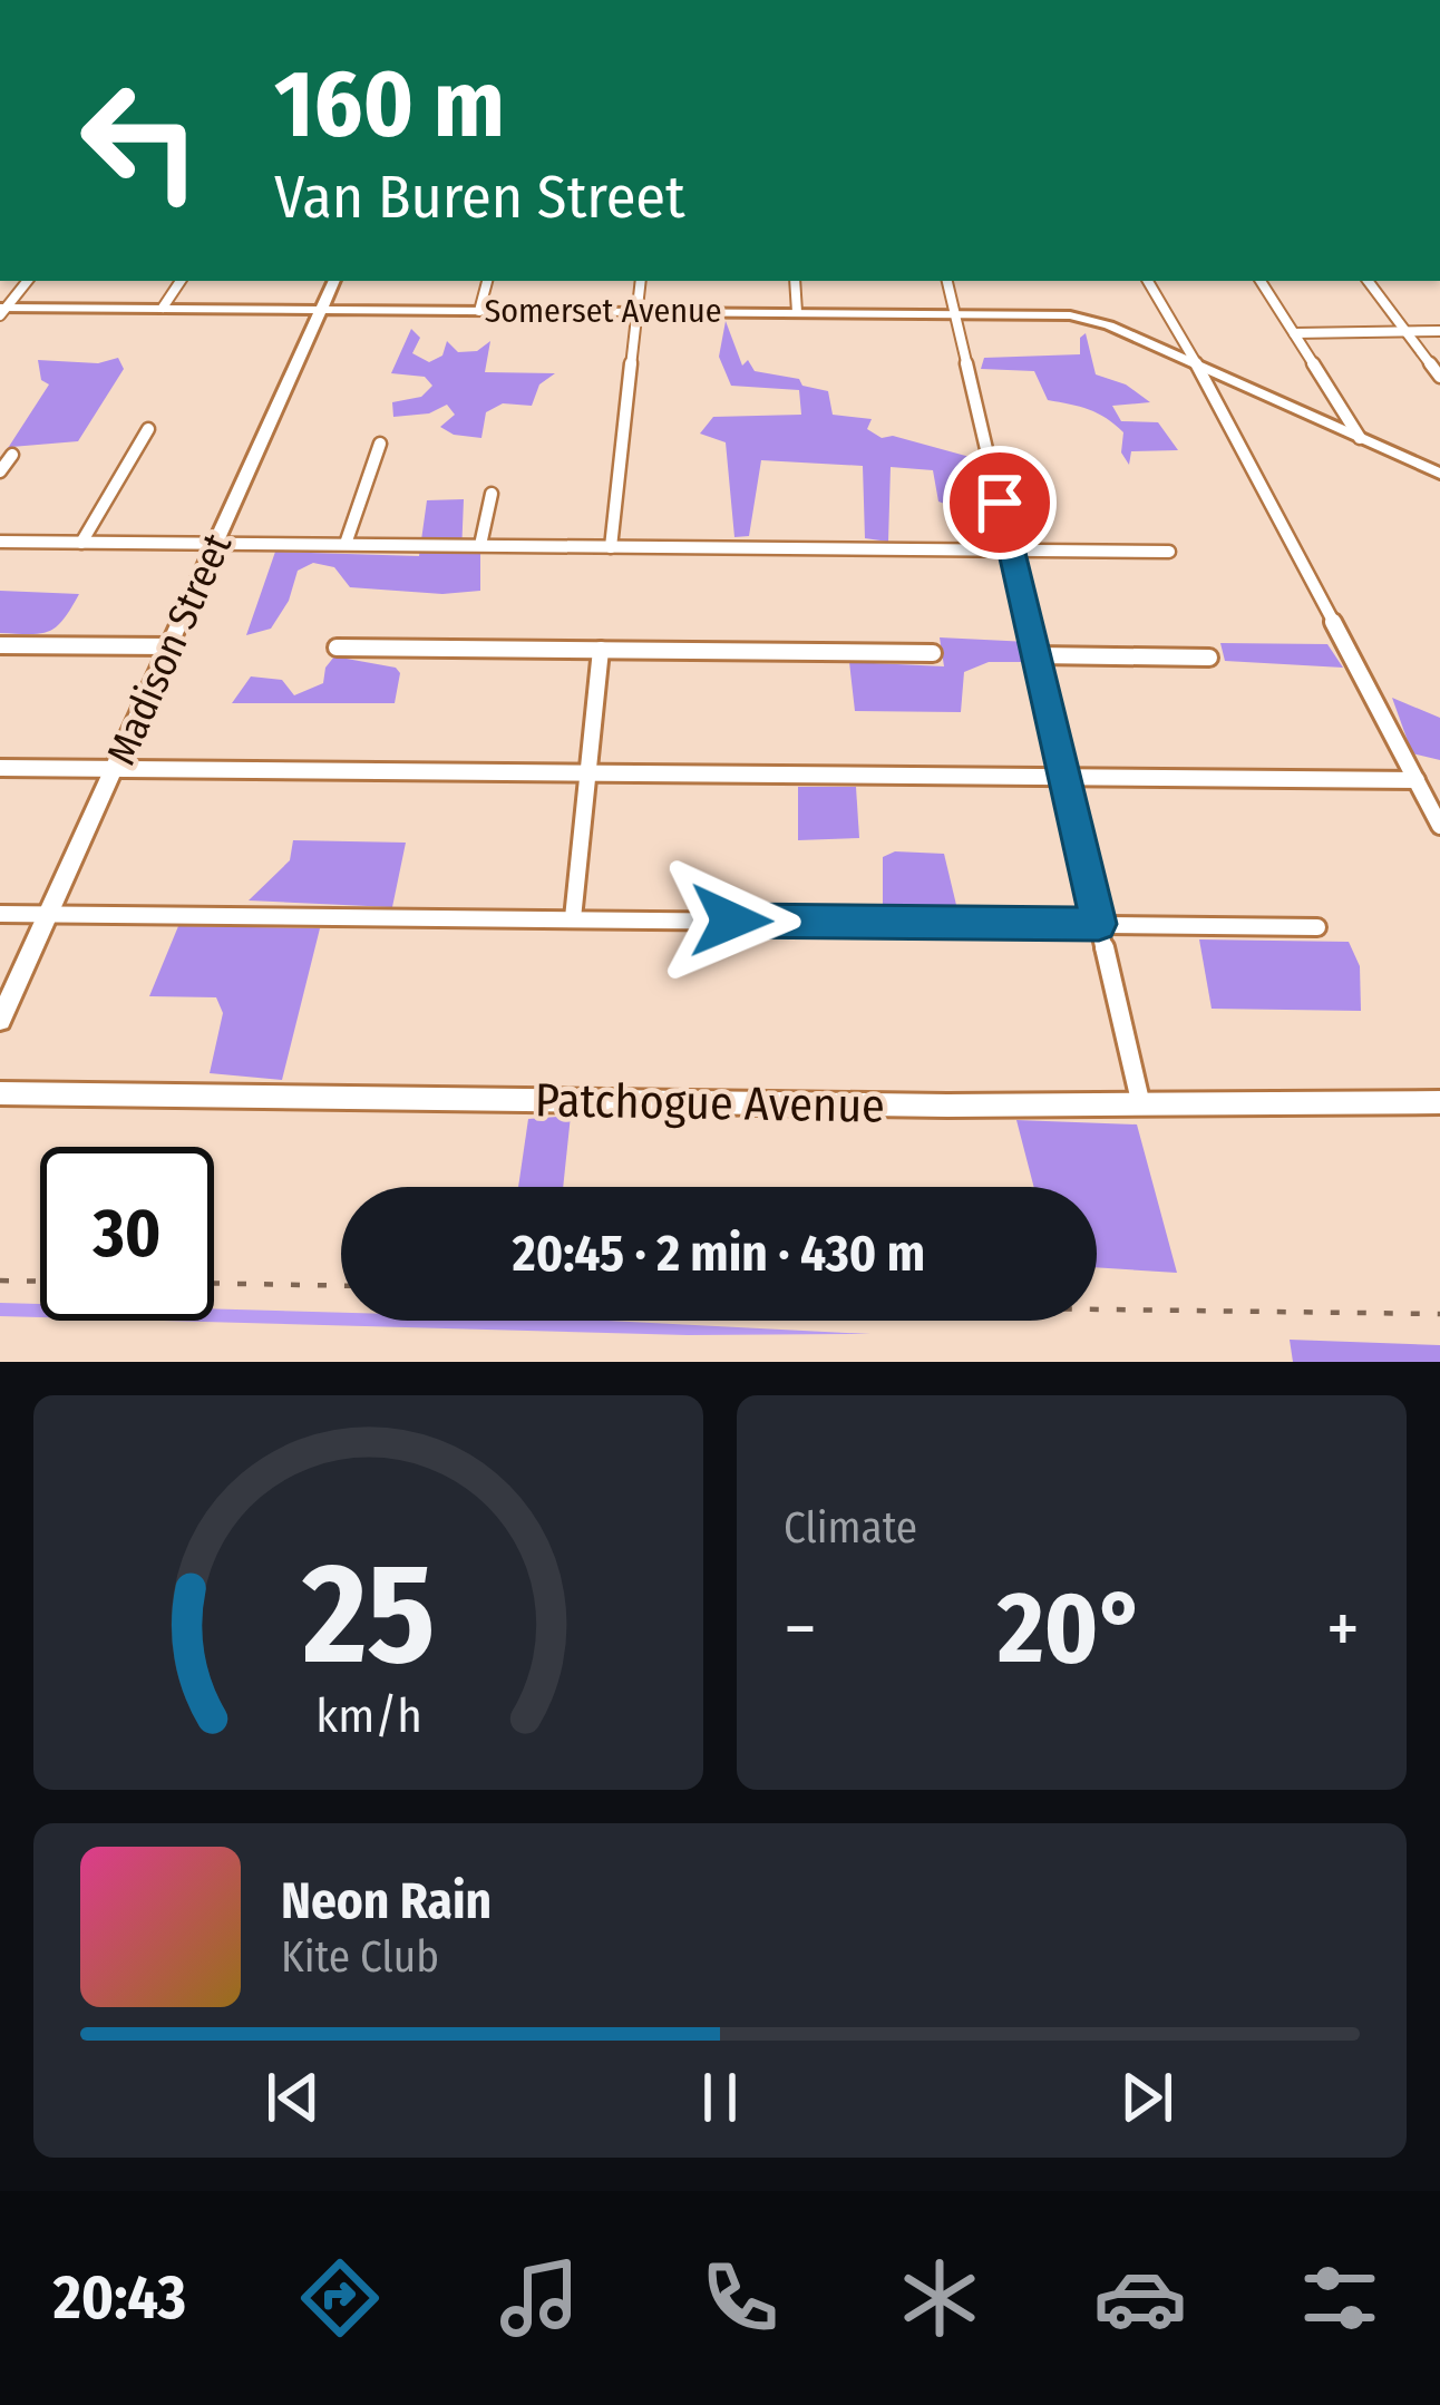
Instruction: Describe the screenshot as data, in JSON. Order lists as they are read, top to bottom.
{
  "streets": {
    "street": ["Somerset Avenue", "Madison Street", "Patchogue Avenue"]
  },
  "crossings": [
    ["Somerset Avenue", "Madison Street"]
  ],
  "page": {
    "turn": ["160 m", "Van Buren Street"],
    "limit": "30",
    "trip": "20:45 · 2 min · 430 m",
    "tile": "Climate",
    "heat": ["−", "20°", "+"],
    "song": ["Neon Rain", "Kite Club"],
    "tabs": "20:43",
    "gauge": ["25", "km/h"]
  }
}
